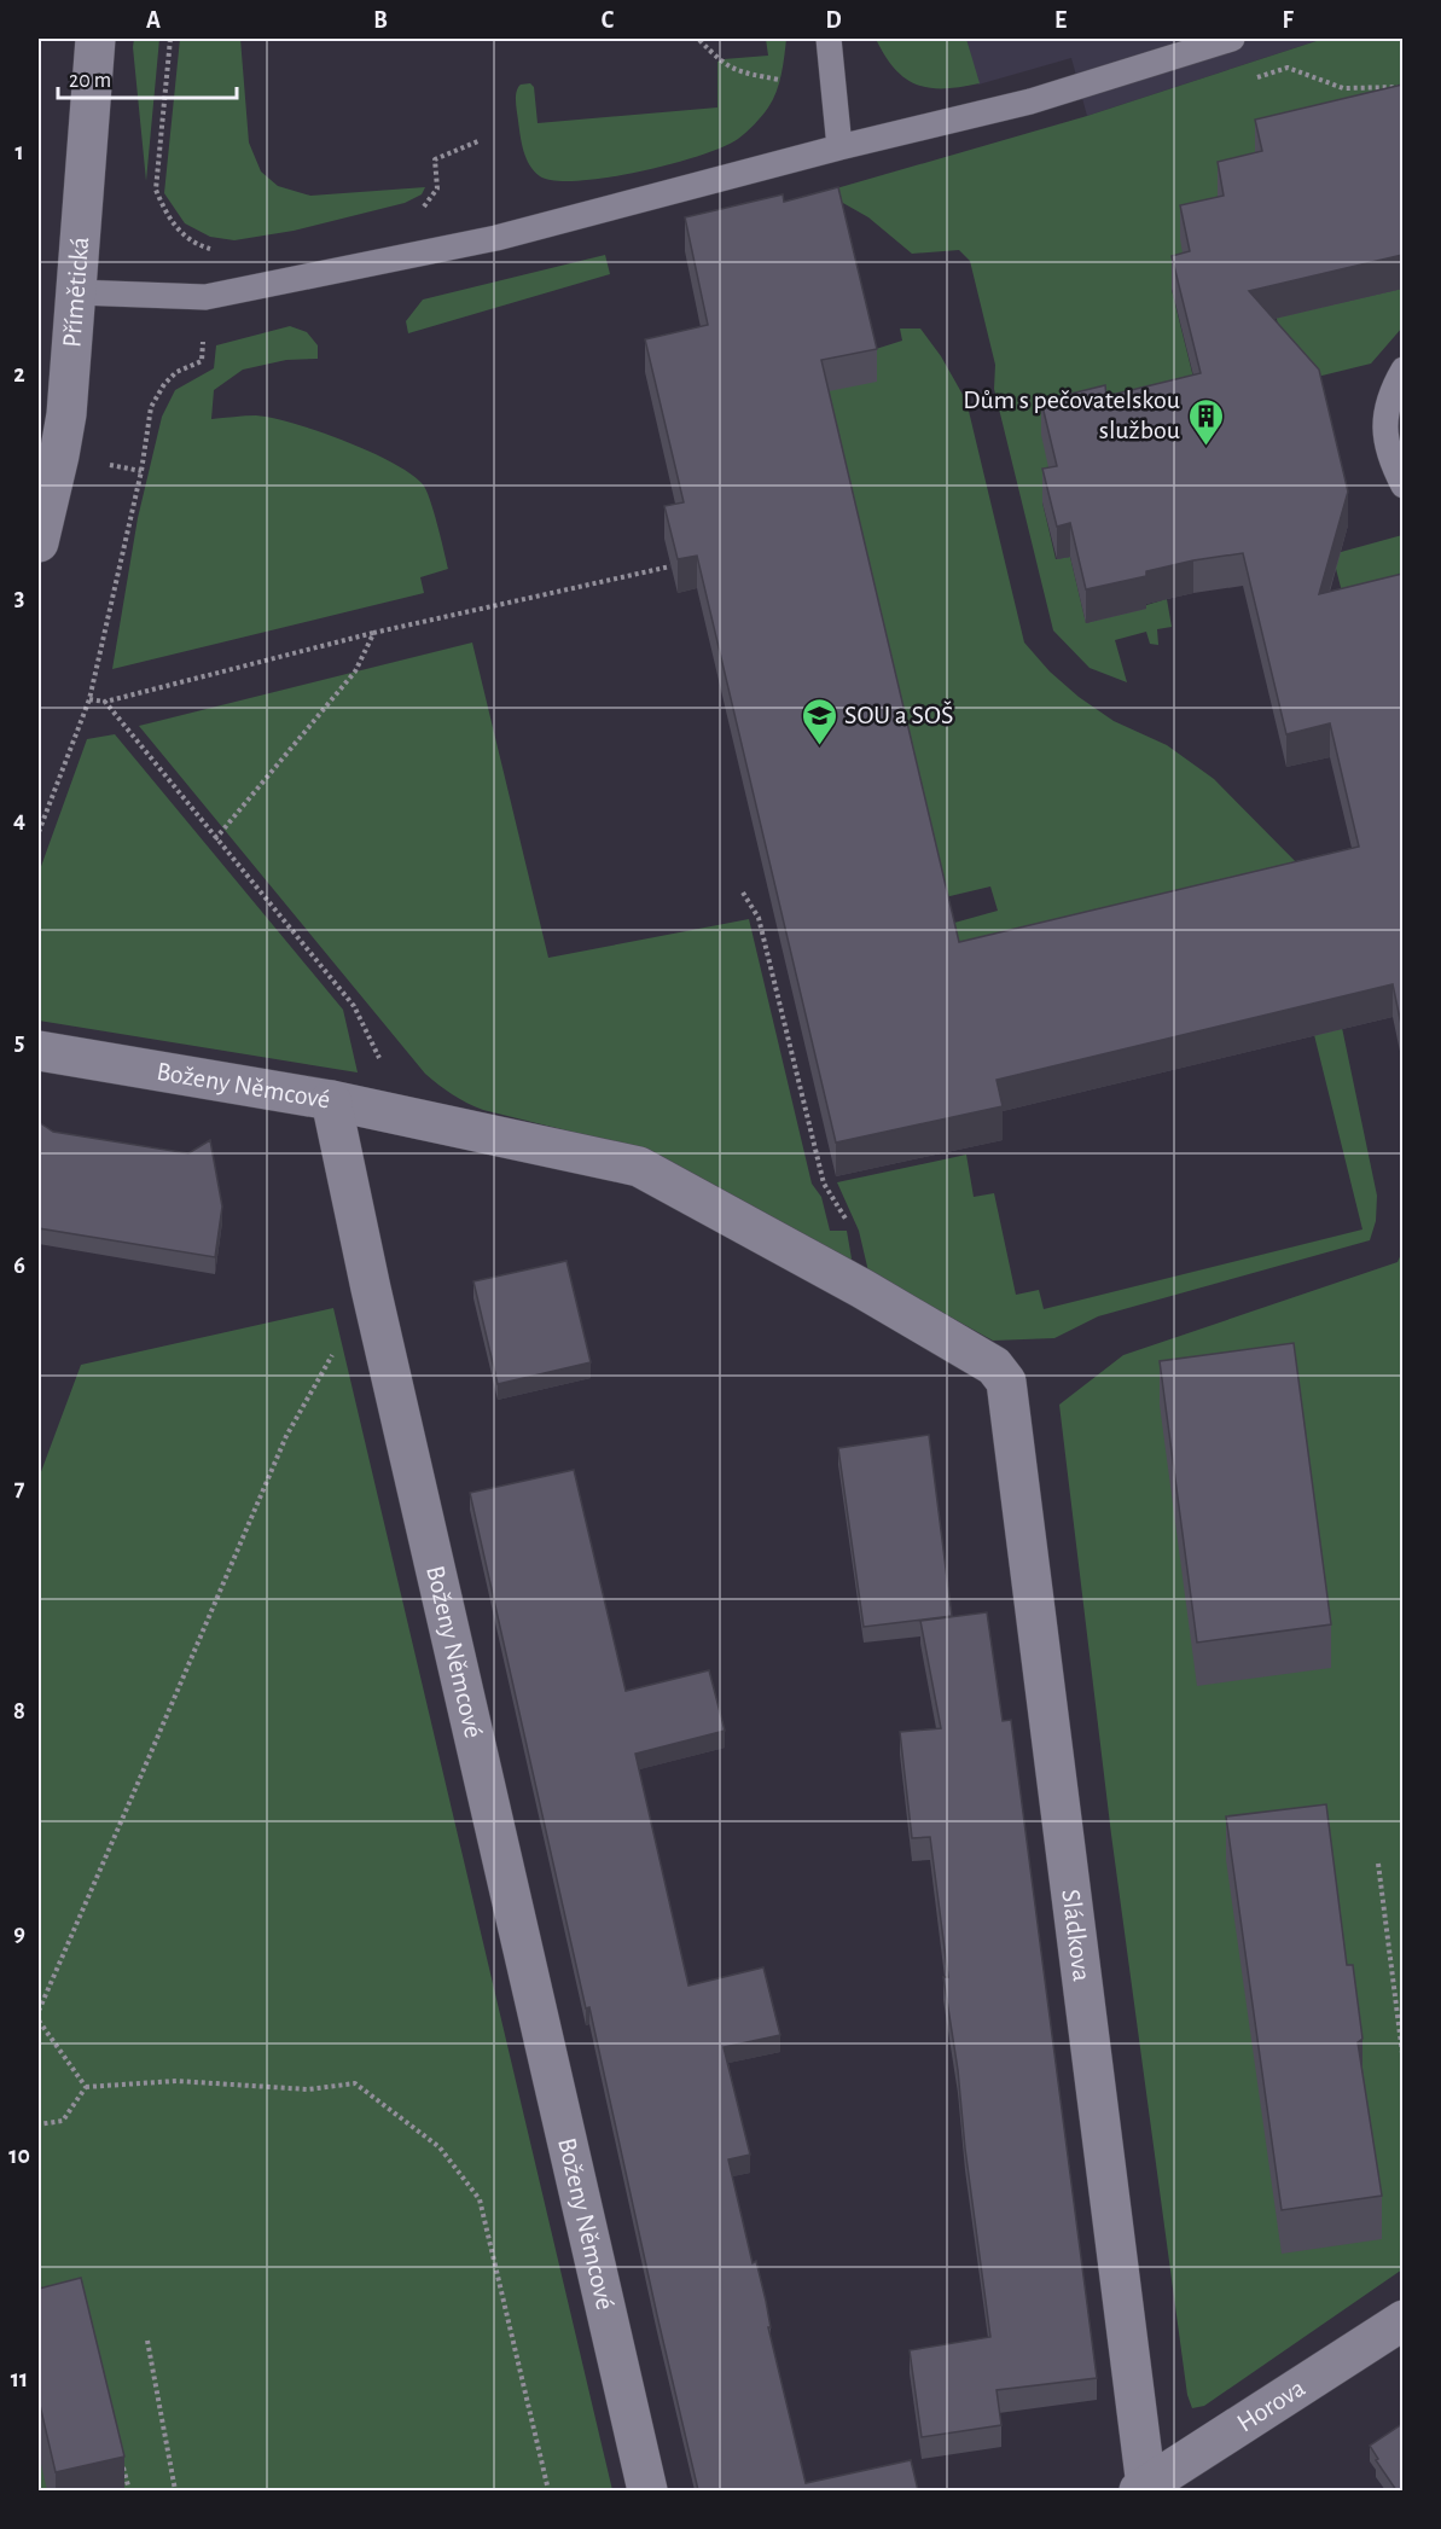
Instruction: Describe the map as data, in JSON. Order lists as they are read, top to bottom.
{
  "streets": {
    "street": [
      "Přímětická",
      "Boženy Němcové",
      "Sládkova",
      "Horova"
    ]
  },
  "crossings": [
    ["Sládkova", "Horova"]
  ],
  "places": {
    "building": ["Dům s pečovatelskou službou"],
    "school or university": ["SOU a SOŠ"]
  },
  "scale_bar": "20 m",
  "grid": {
    "columns": [
      "A",
      "B",
      "C",
      "D",
      "E",
      "F"
    ],
    "rows": [
      "1",
      "2",
      "3",
      "4",
      "5",
      "6",
      "7",
      "8",
      "9",
      "10",
      "11"
    ]
  }
}
